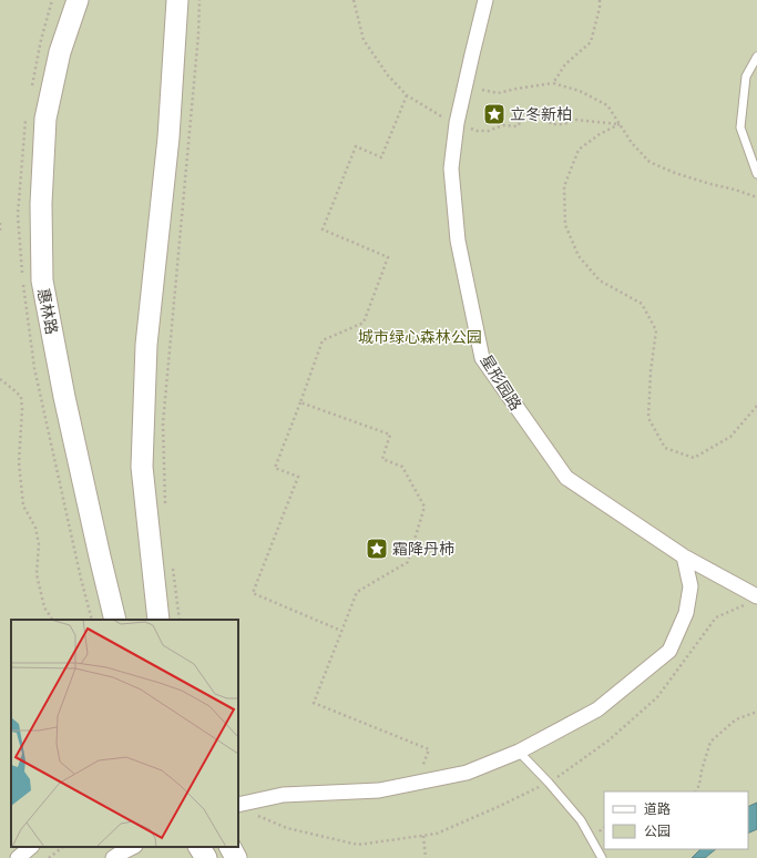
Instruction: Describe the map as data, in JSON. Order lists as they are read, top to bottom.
{
  "streets": {
    "main road": ["惠林路"],
    "street": ["星形园路"]
  },
  "parks": ["城市绿心森林公园"],
  "places": {
    "place": ["立冬新柏", "霜降丹柿"]
  },
  "legend": ["道路", "公园"]
}
